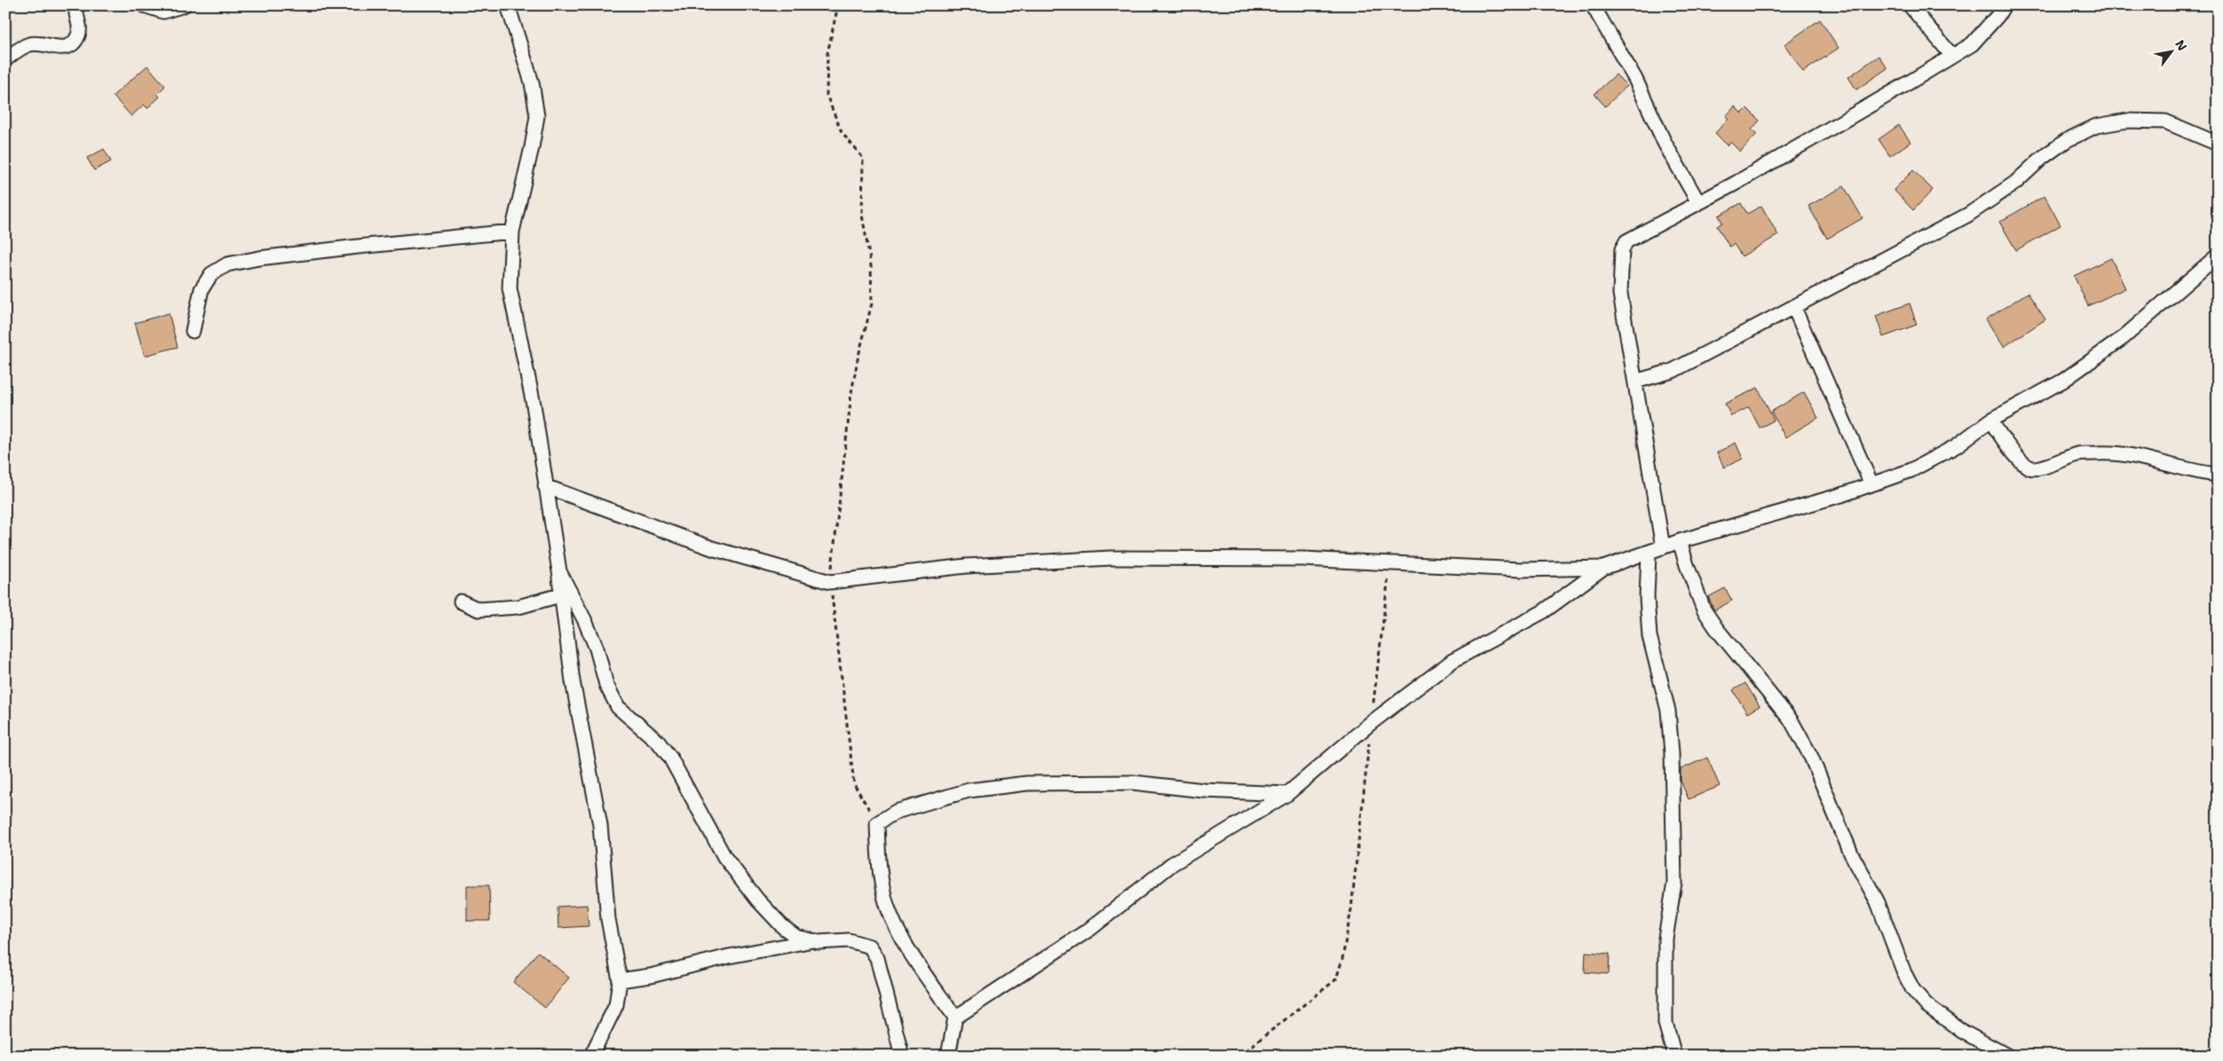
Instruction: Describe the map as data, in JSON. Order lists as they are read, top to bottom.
{
  "north": "top right"
}
